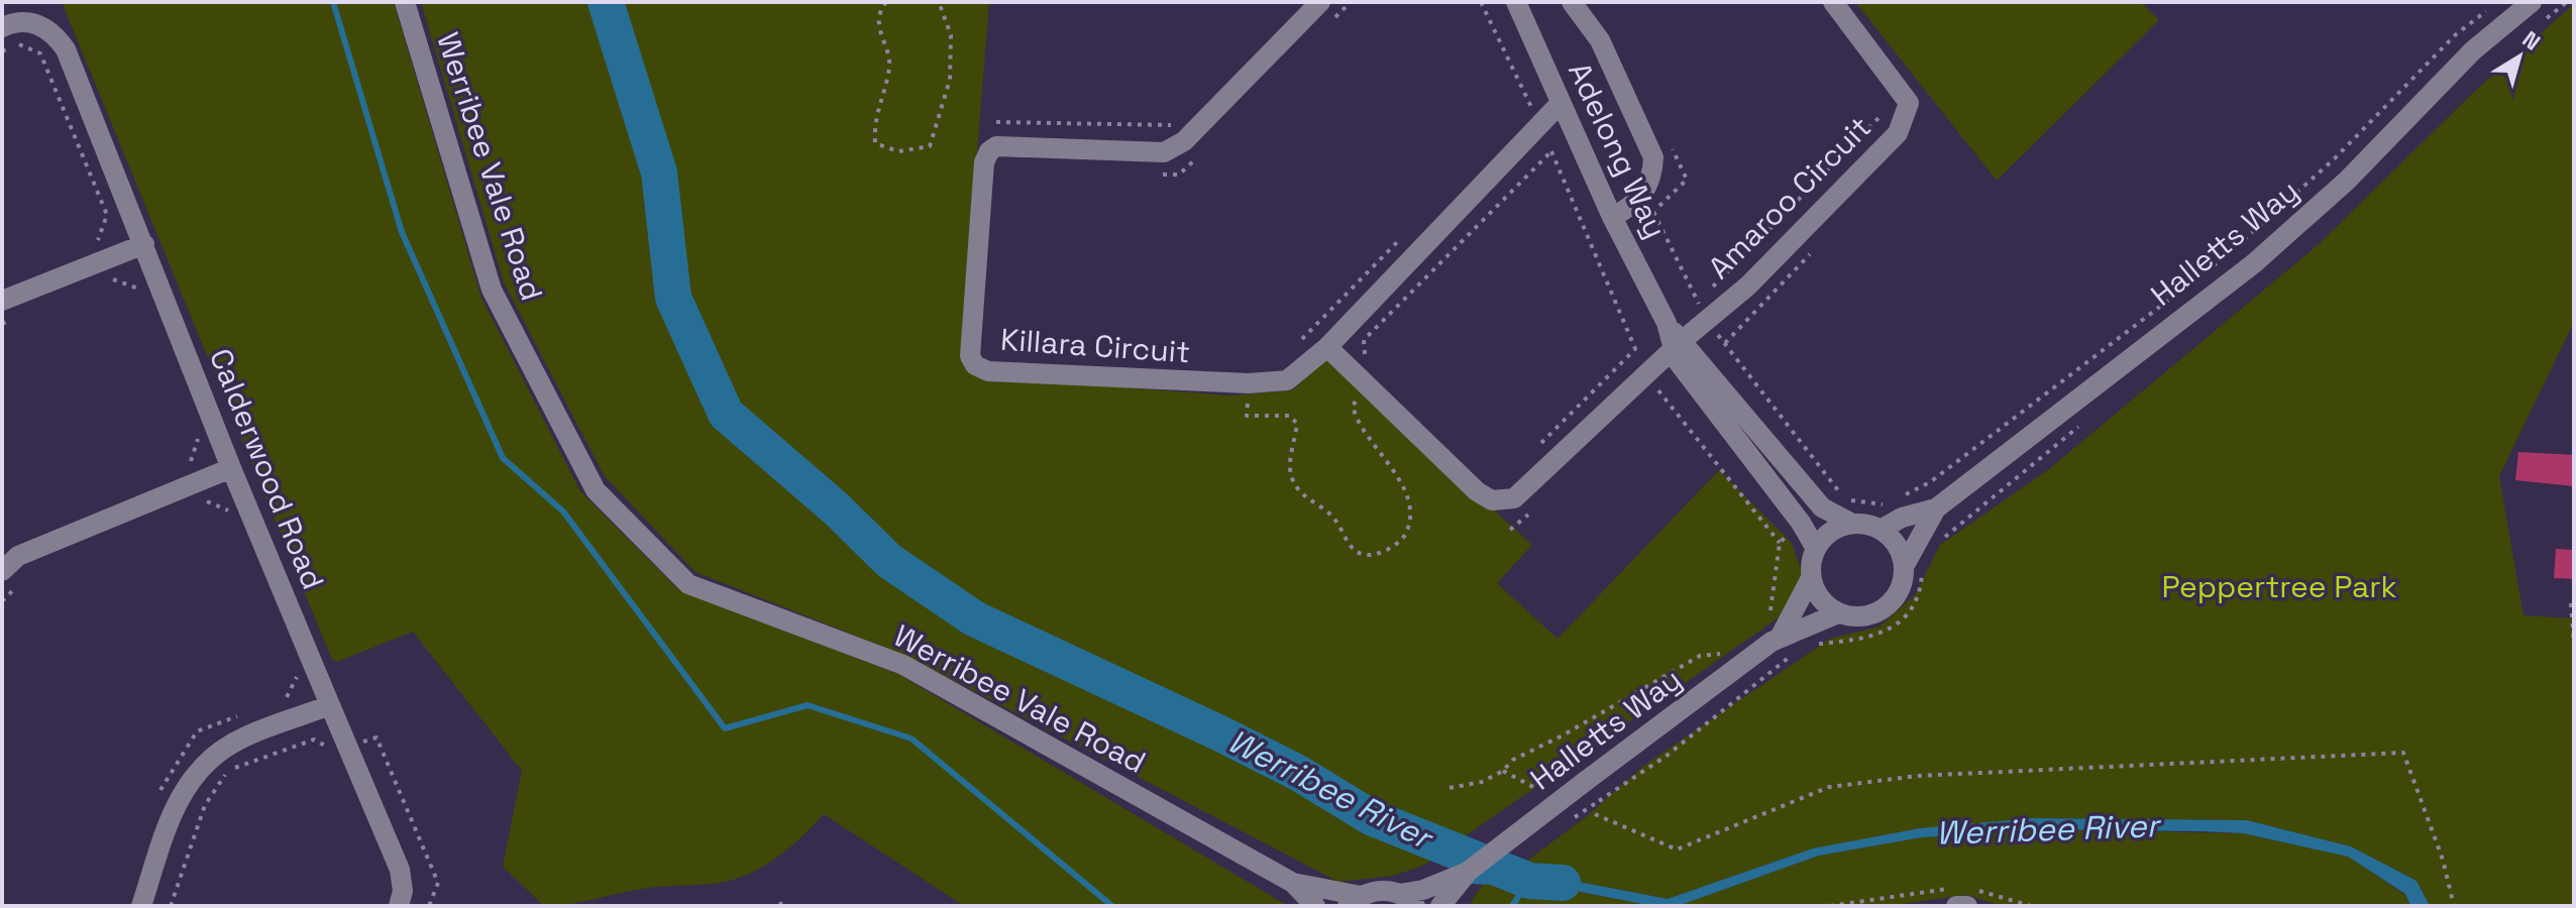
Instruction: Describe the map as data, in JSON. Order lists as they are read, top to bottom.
{
  "streets": {
    "street": [
      "Adelong Way",
      "Werribee Vale Road",
      "Amaroo Circuit",
      "Halletts Way",
      "Killara Circuit",
      "Calderwood Road"
    ]
  },
  "crossings": [
    ["Adelong Way", "Amaroo Circuit"],
    ["Adelong Way", "Halletts Way"],
    ["Adelong Way", "Killara Circuit"],
    ["Werribee Vale Road", "Halletts Way"]
  ],
  "water": ["Werribee River"],
  "parks": ["Peppertree Park"],
  "north": "top right"
}
